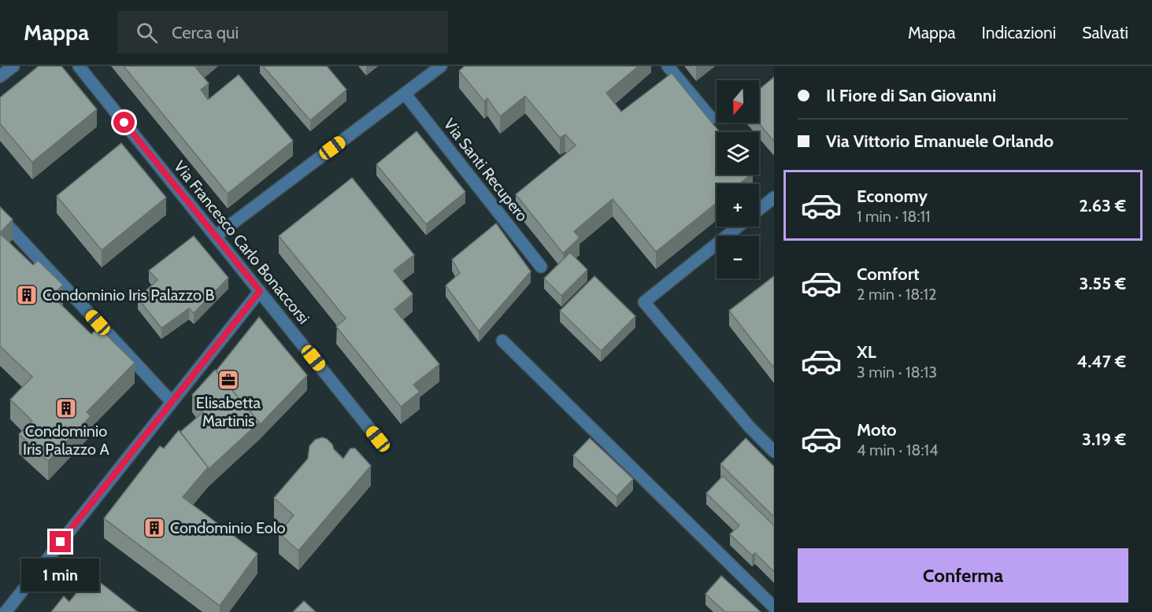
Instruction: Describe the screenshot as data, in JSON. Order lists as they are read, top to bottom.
{
  "streets": {
    "street": ["Via Santi Recupero", "Via Francesco Carlo Bonaccorsi"]
  },
  "places": {
    "building": ["Condominio Iris Palazzo B", "Condominio Iris Palazzo A", "Condominio Eolo"],
    "office": ["Elisabetta Martinis"]
  },
  "north": "bottom",
  "page": {
    "header": "Mappa",
    "search": "Cerca qui",
    "nav": ["Mappa", "Indicazioni", "Salvati"],
    "banner": ["Il Fiore di San Giovanni", "Via Vittorio Emanuele Orlando"],
    "map_buttons": ["+", "−"],
    "list": [
      {
        "name": "Economy",
        "note": "1 min · 18:11",
        "value": "2.63 €"
      },
      {
        "name": "Comfort",
        "note": "2 min · 18:12",
        "value": "3.55 €"
      },
      {
        "name": "XL",
        "note": "3 min · 18:13",
        "value": "4.47 €"
      },
      {
        "name": "Moto",
        "note": "4 min · 18:14",
        "value": "3.19 €"
      }
    ],
    "buttons": "Conferma",
    "bubble": "1 min"
  }
}
